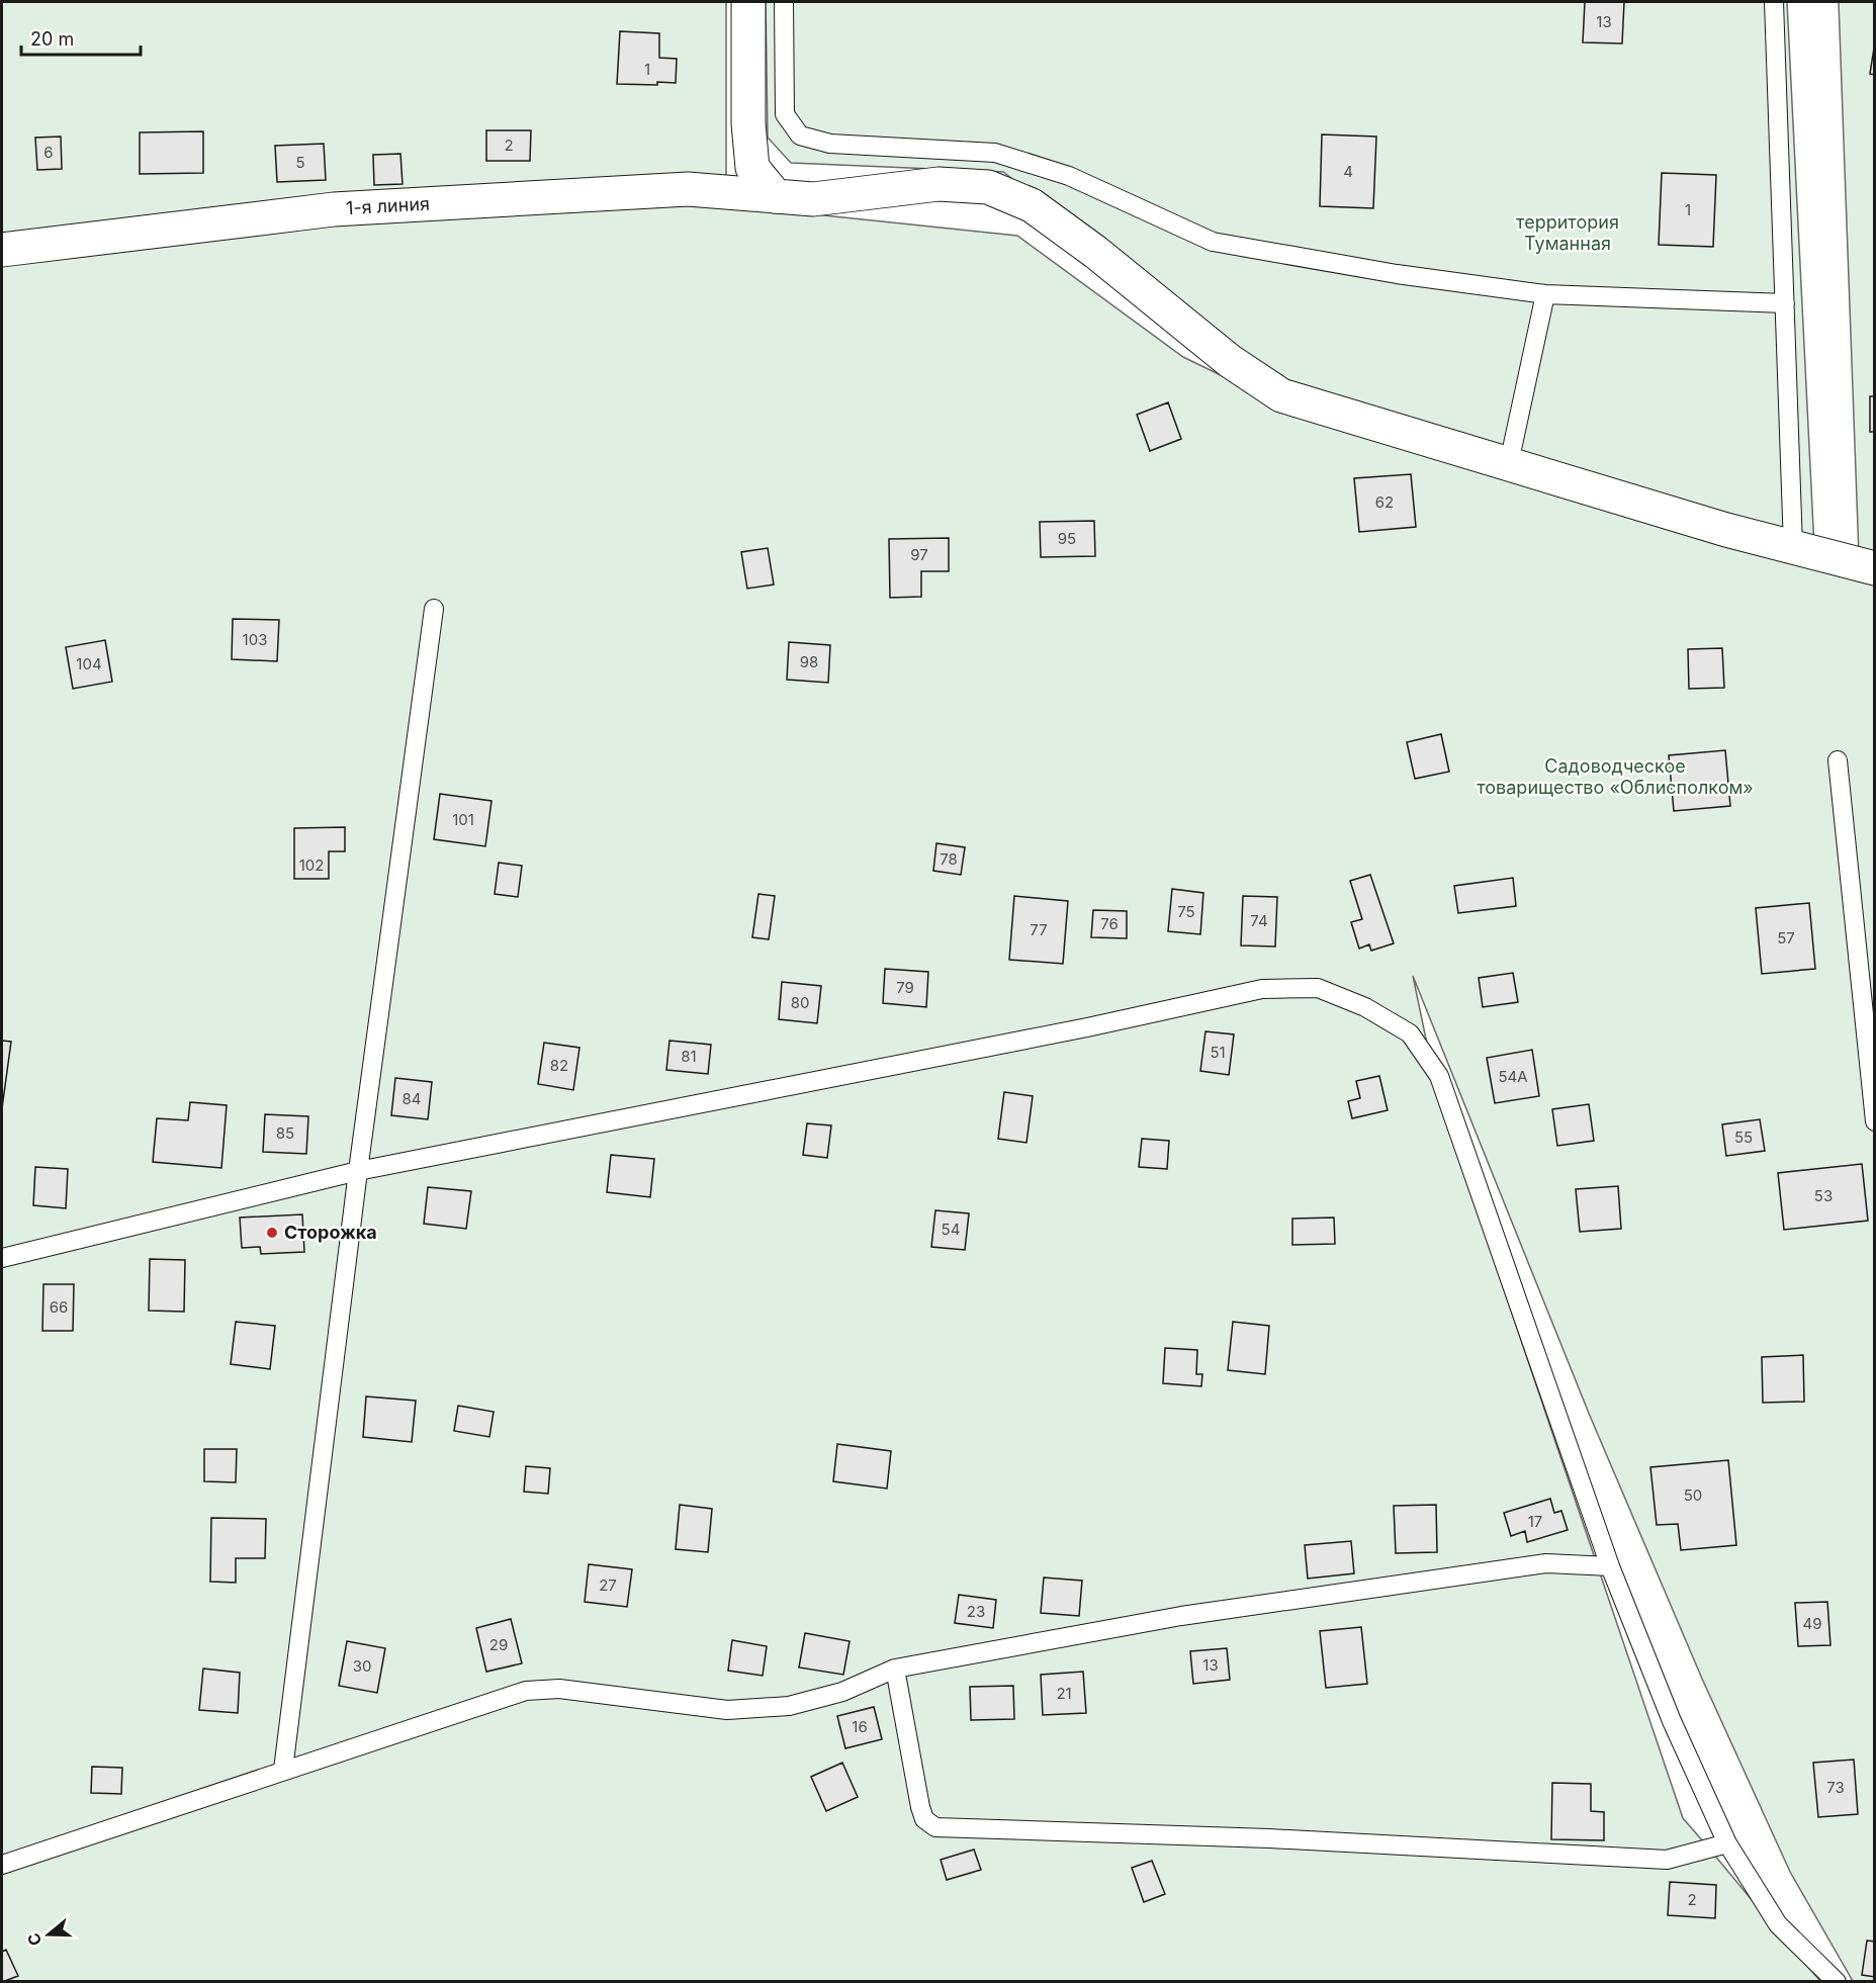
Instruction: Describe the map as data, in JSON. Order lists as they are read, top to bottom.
{
  "streets": {
    "street": ["1-я линия"]
  },
  "parks": ["территория Туманная", "Садоводческое товарищество «Облисполком»"],
  "places": ["Сторожка"],
  "house_numbers": [
    "13",
    "1",
    "2",
    "6",
    "5",
    "4",
    "1",
    "62",
    "95",
    "97",
    "103",
    "98",
    "104",
    "101",
    "78",
    "102",
    "75",
    "74",
    "76",
    "77",
    "57",
    "79",
    "80",
    "51",
    "81",
    "82",
    "54А",
    "84",
    "85",
    "55",
    "53",
    "54",
    "66",
    "50",
    "17",
    "27",
    "23",
    "49",
    "29",
    "13",
    "30",
    "21",
    "16",
    "73",
    "2"
  ],
  "scale_bar": "20 m",
  "north": "left"
}
